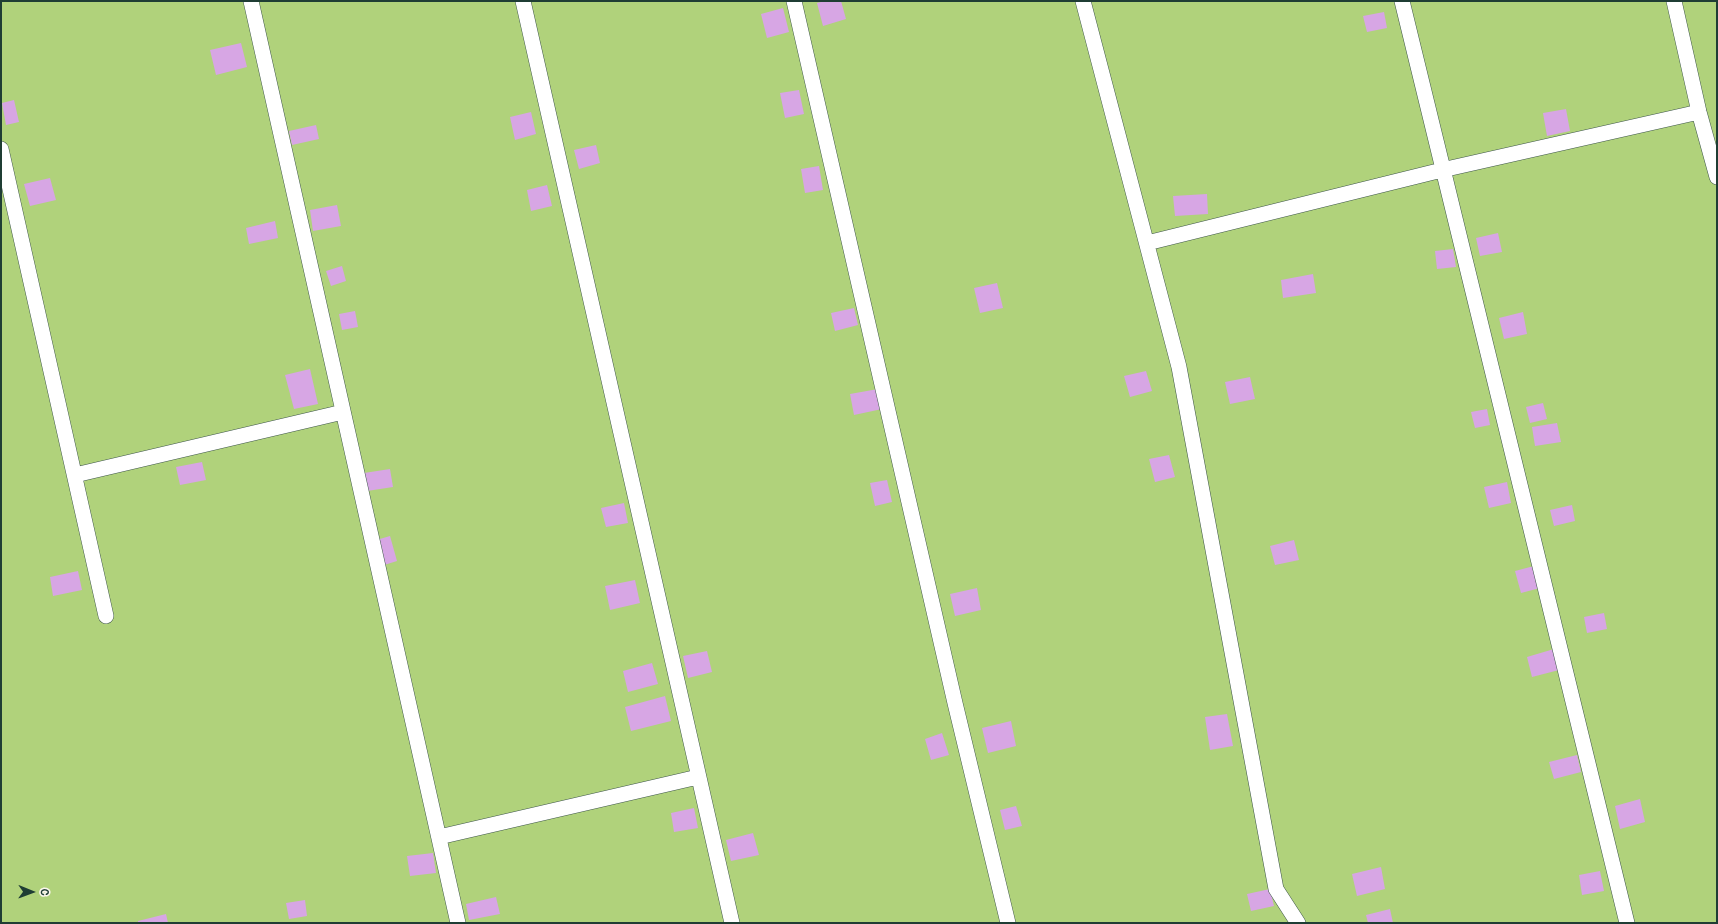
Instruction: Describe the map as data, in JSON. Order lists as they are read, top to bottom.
{
  "north": "right"
}
